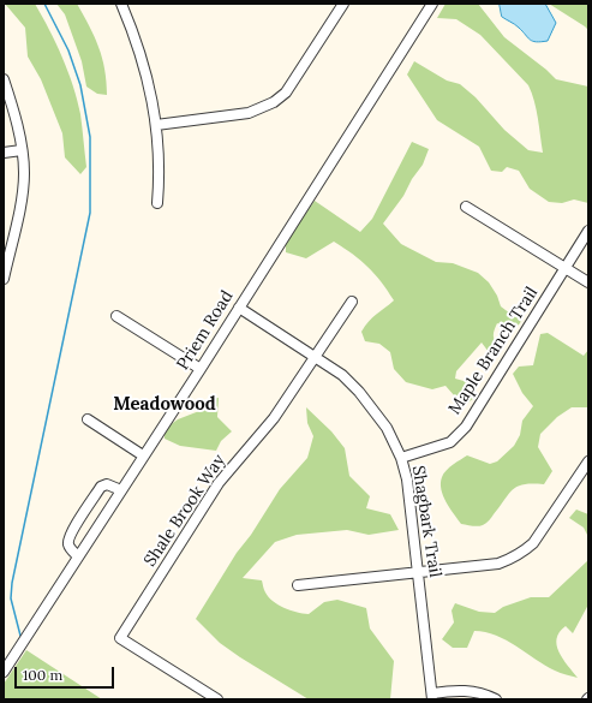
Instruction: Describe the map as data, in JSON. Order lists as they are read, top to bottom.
{
  "streets": {
    "street": [
      "Priem Road",
      "Maple Branch Trail",
      "Shale Brook Way",
      "Shagbark Trail"
    ]
  },
  "crossings": [
    ["Priem Road", "Shagbark Trail"],
    ["Maple Branch Trail", "Shagbark Trail"],
    ["Shale Brook Way", "Shagbark Trail"]
  ],
  "districts": ["Meadowood"],
  "scale_bar": "100 m"
}
